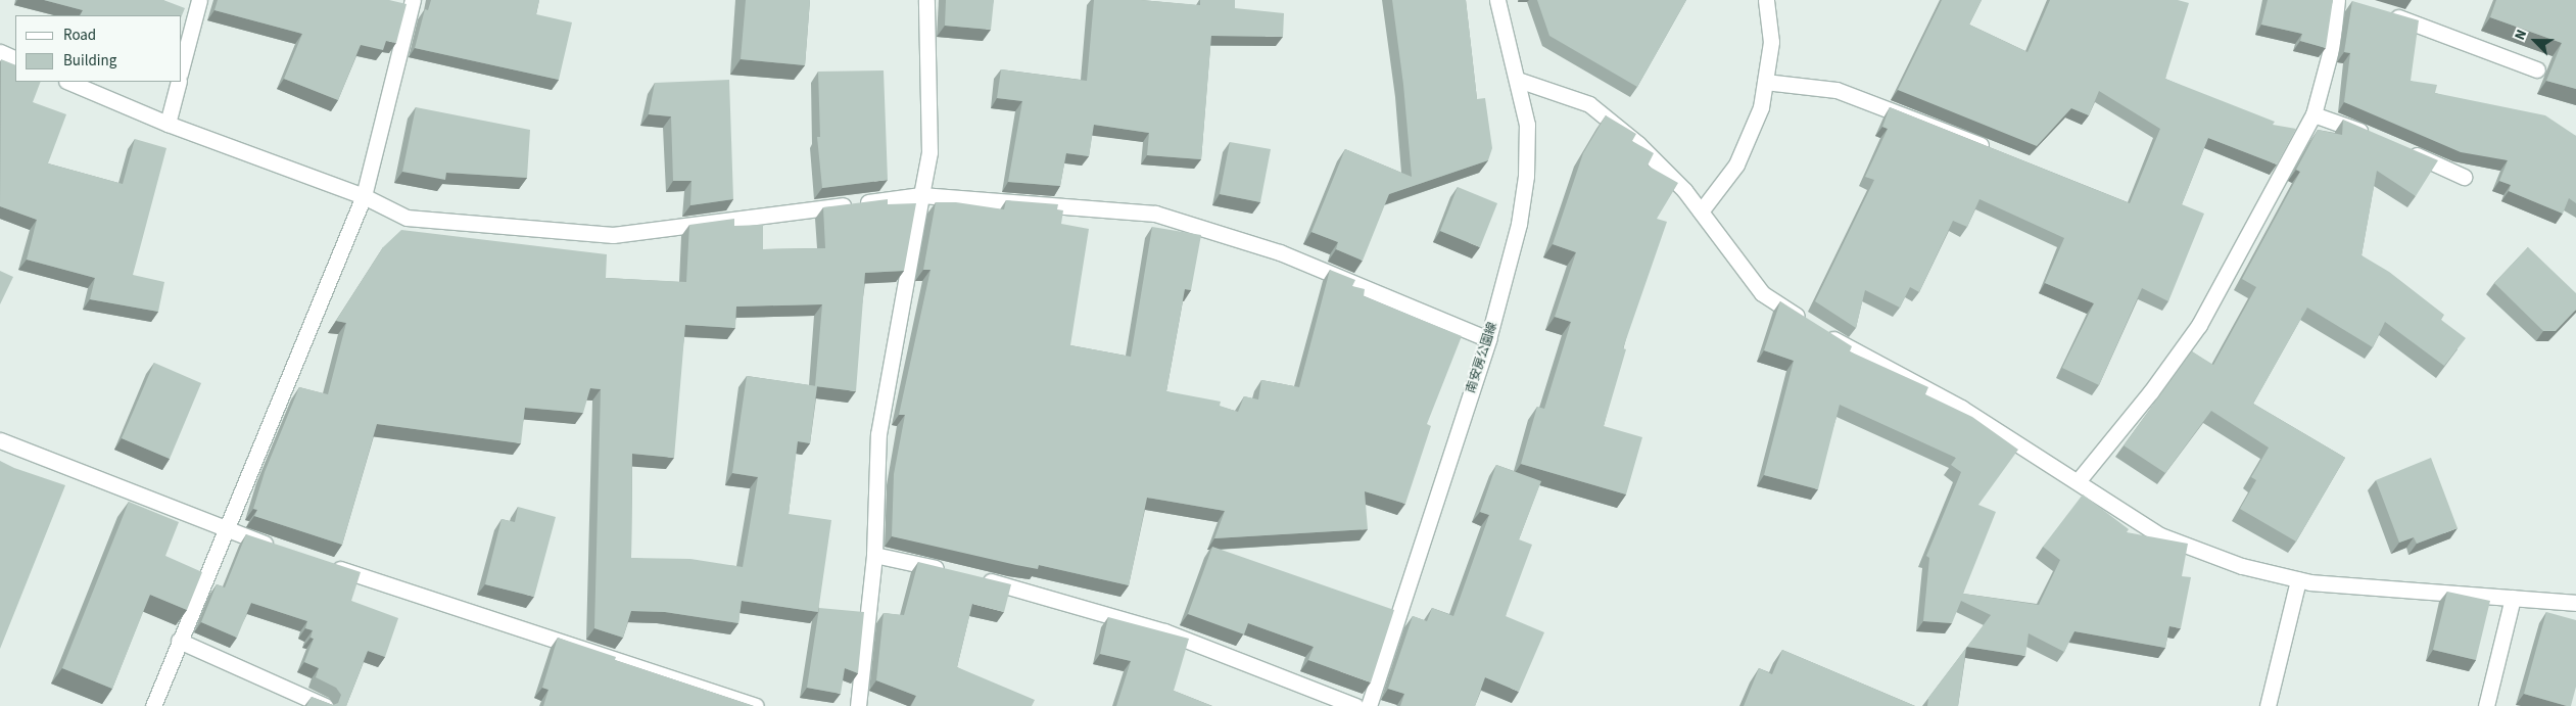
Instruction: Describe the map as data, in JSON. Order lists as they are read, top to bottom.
{
  "streets": {
    "street": ["南安房公園線"]
  },
  "legend": ["Road", "Building"],
  "north": "top left"
}
